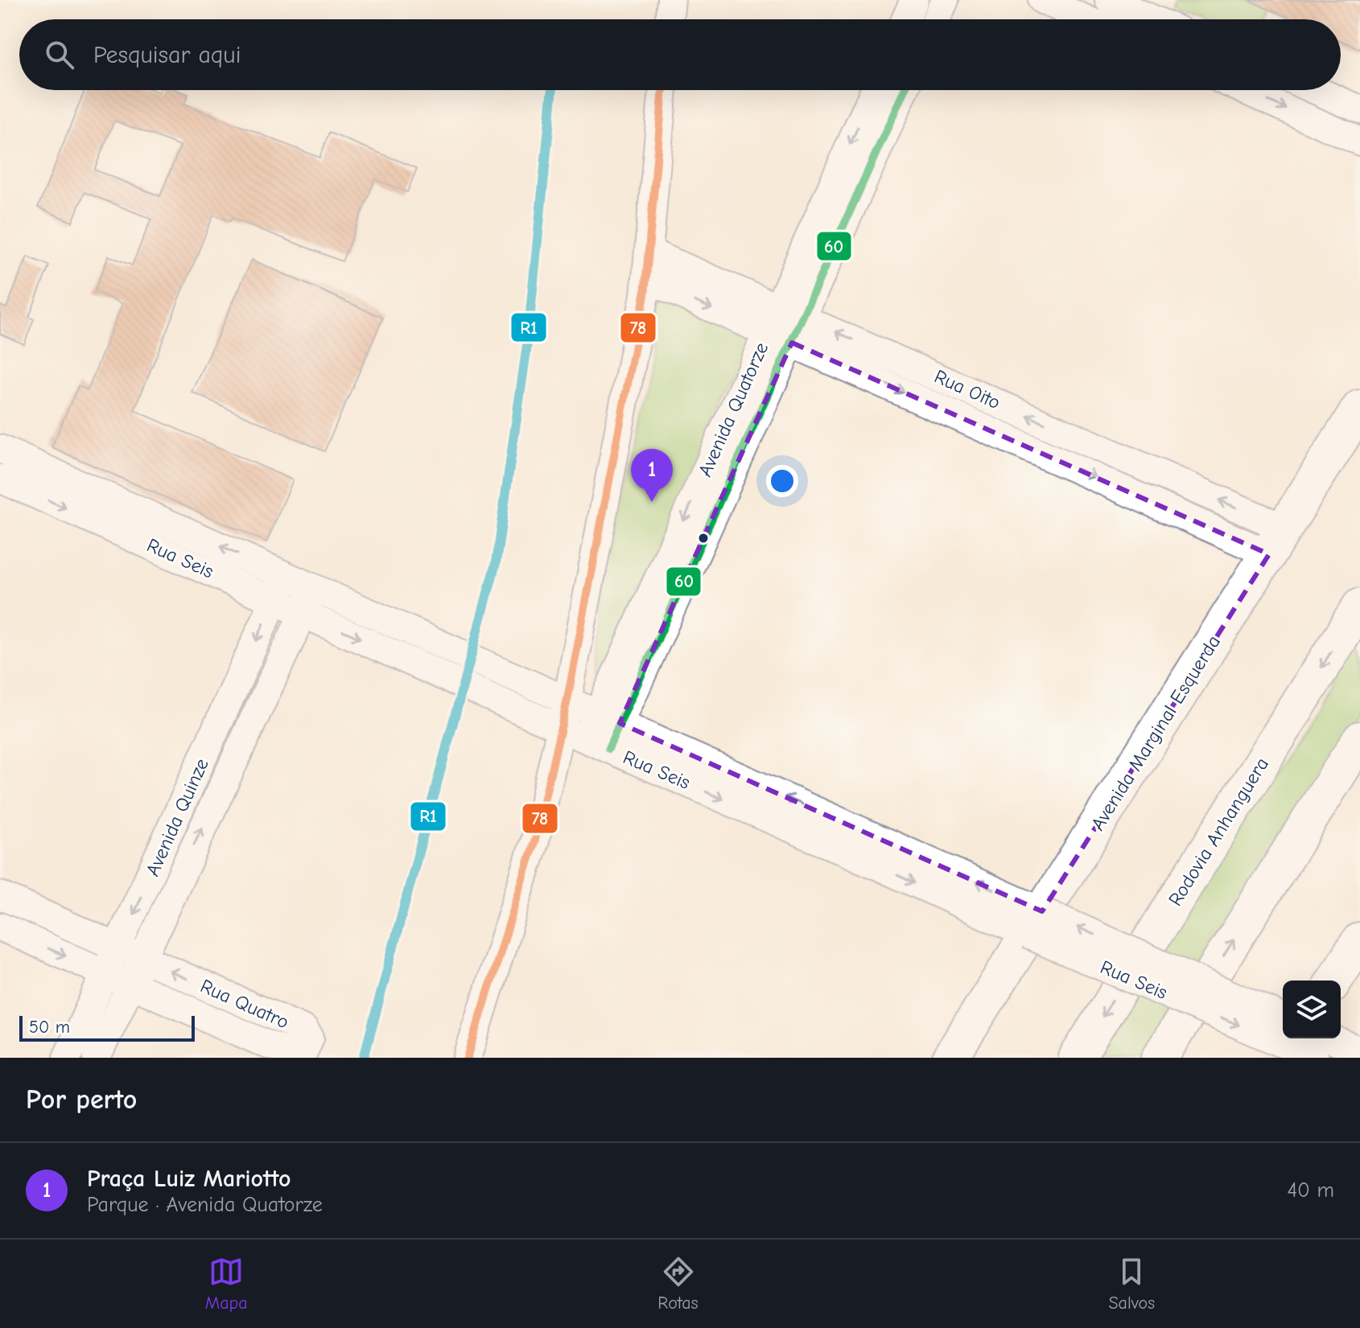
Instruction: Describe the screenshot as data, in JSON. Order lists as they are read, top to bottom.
{
  "streets": {
    "main road": ["Avenida Marginal Esquerda", "Rodovia Anhanguera"],
    "street": [
      "Rua Oito",
      "Avenida Quatorze",
      "Rua Seis",
      "Avenida Quinze",
      "Rua Quatro"
    ]
  },
  "crossings": [
    ["Rua Oito", "Avenida Quatorze"],
    ["Rua Oito", "Avenida Marginal Esquerda"],
    ["Avenida Quatorze", "Rua Seis"],
    ["Rua Seis", "Avenida Marginal Esquerda"],
    ["Rua Seis", "Avenida Quinze"],
    ["Avenida Quinze", "Rua Quatro"]
  ],
  "lines": ["transit line R1", "transit line 60", "transit line 78"],
  "scale_bar": "50 m",
  "page": {
    "search": "Pesquisar aqui",
    "pins": "1",
    "scale": "50 m",
    "heading": "Por perto",
    "list": [
      {
        "mark": "1",
        "name": "Praça Luiz Mariotto",
        "note": "Parque · Avenida Quatorze",
        "value": "40 m"
      }
    ],
    "nav": ["Mapa", "Rotas", "Salvos"]
  }
}
